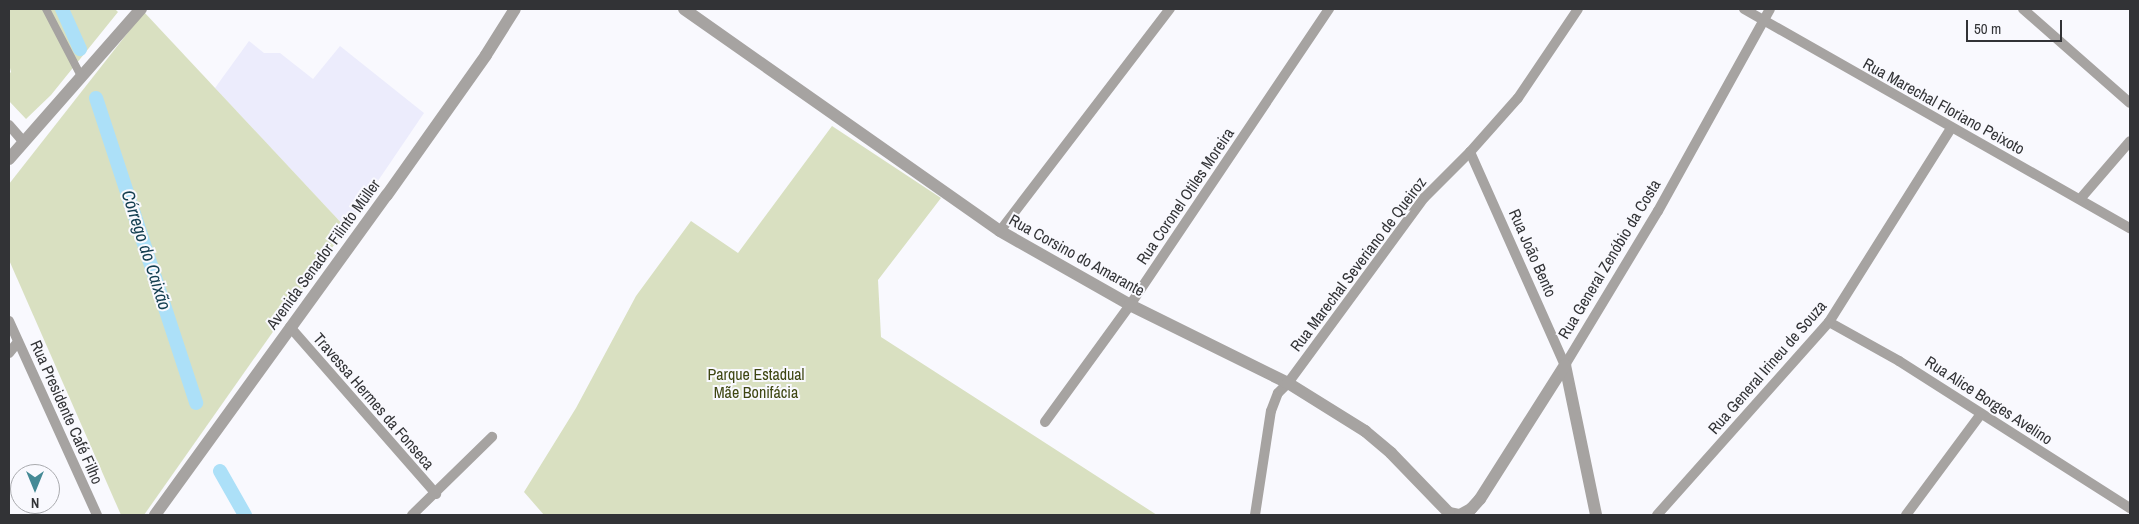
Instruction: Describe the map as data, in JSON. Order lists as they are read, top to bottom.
{
  "streets": {
    "street": [
      "Rua Marechal Floriano Peixoto",
      "Rua Coronel Otiles Moreira",
      "Rua João Bento",
      "Avenida Senador Filinto Müller",
      "Rua Corsino do Amarante",
      "Rua General Zenóbio da Costa",
      "Rua Marechal Severiano de Queiroz",
      "Rua General Irineu de Souza",
      "Rua Alice Borges Avelino",
      "Travessa Hermes da Fonseca",
      "Rua Presidente Café Filho"
    ]
  },
  "crossings": [
    ["Rua Marechal Floriano Peixoto", "Rua General Zenóbio da Costa"],
    ["Rua Marechal Floriano Peixoto", "Rua General Irineu de Souza"],
    ["Rua Coronel Otiles Moreira", "Rua Corsino do Amarante"],
    ["Rua João Bento", "Rua General Zenóbio da Costa"],
    ["Rua João Bento", "Rua Marechal Severiano de Queiroz"],
    ["Avenida Senador Filinto Müller", "Travessa Hermes da Fonseca"],
    ["Rua Corsino do Amarante", "Rua General Zenóbio da Costa"],
    ["Rua Corsino do Amarante", "Rua Marechal Severiano de Queiroz"],
    ["Rua General Irineu de Souza", "Rua Alice Borges Avelino"]
  ],
  "water": ["Córrego do Caixão"],
  "parks": ["Parque Estadual Mãe Bonifácia"],
  "scale_bar": "50 m",
  "north": "bottom"
}
